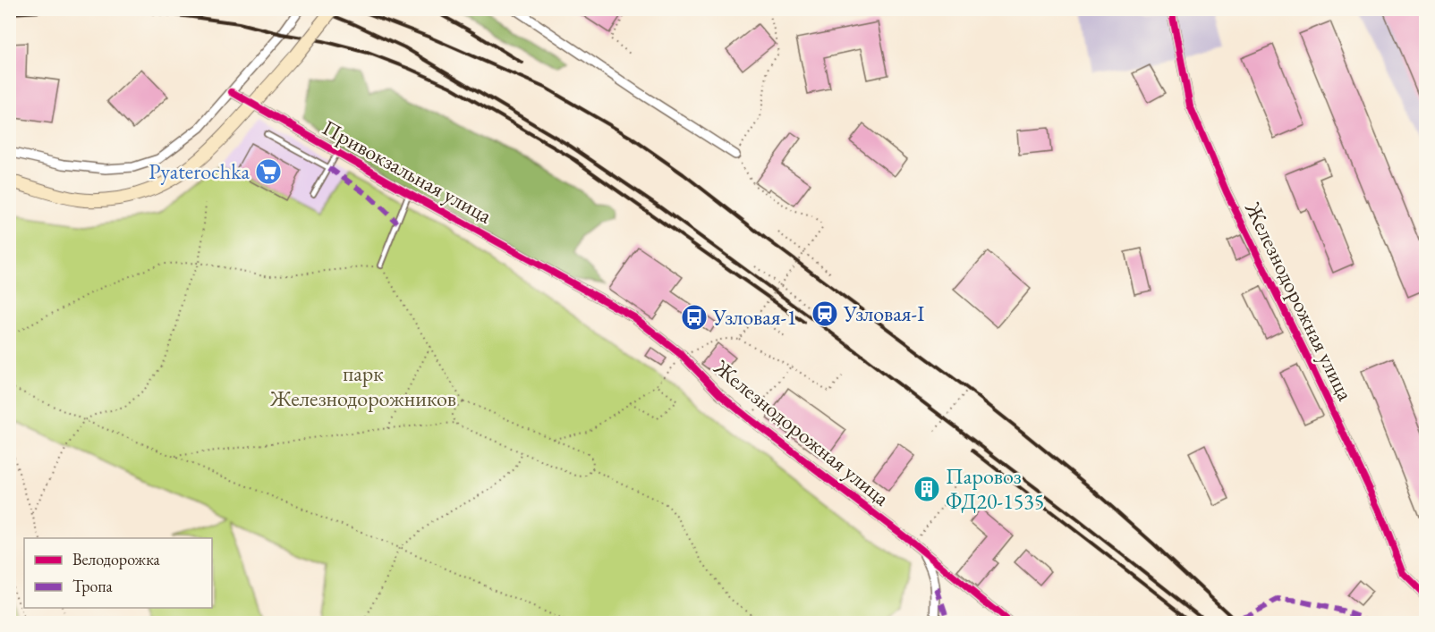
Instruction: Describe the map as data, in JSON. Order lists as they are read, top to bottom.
{
  "streets": {
    "street": ["Привокзальная улица", "Железнодорожная улица"]
  },
  "crossings": [
    ["Привокзальная улица", "Железнодорожная улица"]
  ],
  "parks": ["парк Железнодорожников"],
  "places": {
    "supermarket": ["Pyaterochka"],
    "station": ["Узловая-I"],
    "bus stop": ["Узловая-1"],
    "building": ["Паровоз ФД20-1535"]
  },
  "legend": ["Велодорожка", "Тропа"]
}
